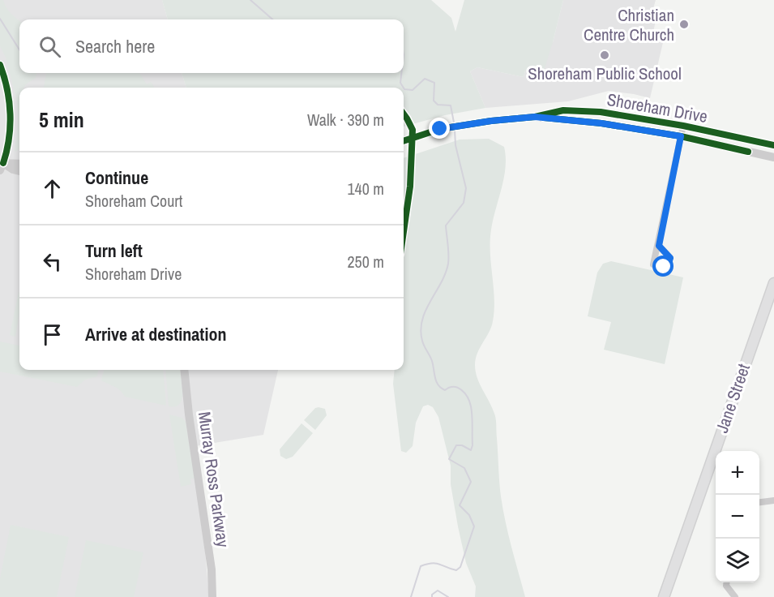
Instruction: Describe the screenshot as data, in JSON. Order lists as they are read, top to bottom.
{
  "streets": {
    "main road": ["Jane Street"],
    "street": ["Shoreham Drive", "Murray Ross Parkway"]
  },
  "places": ["Christian Centre Church", "Shoreham Public School"],
  "page": {
    "search": "Search here",
    "heading": ["5 min", "Walk · 390 m"],
    "list": [
      ["Continue", "Shoreham Court", "140 m"],
      ["Turn left", "Shoreham Drive", "250 m"],
      "Arrive at destination"
    ],
    "map_buttons": ["+", "−"]
  }
}
